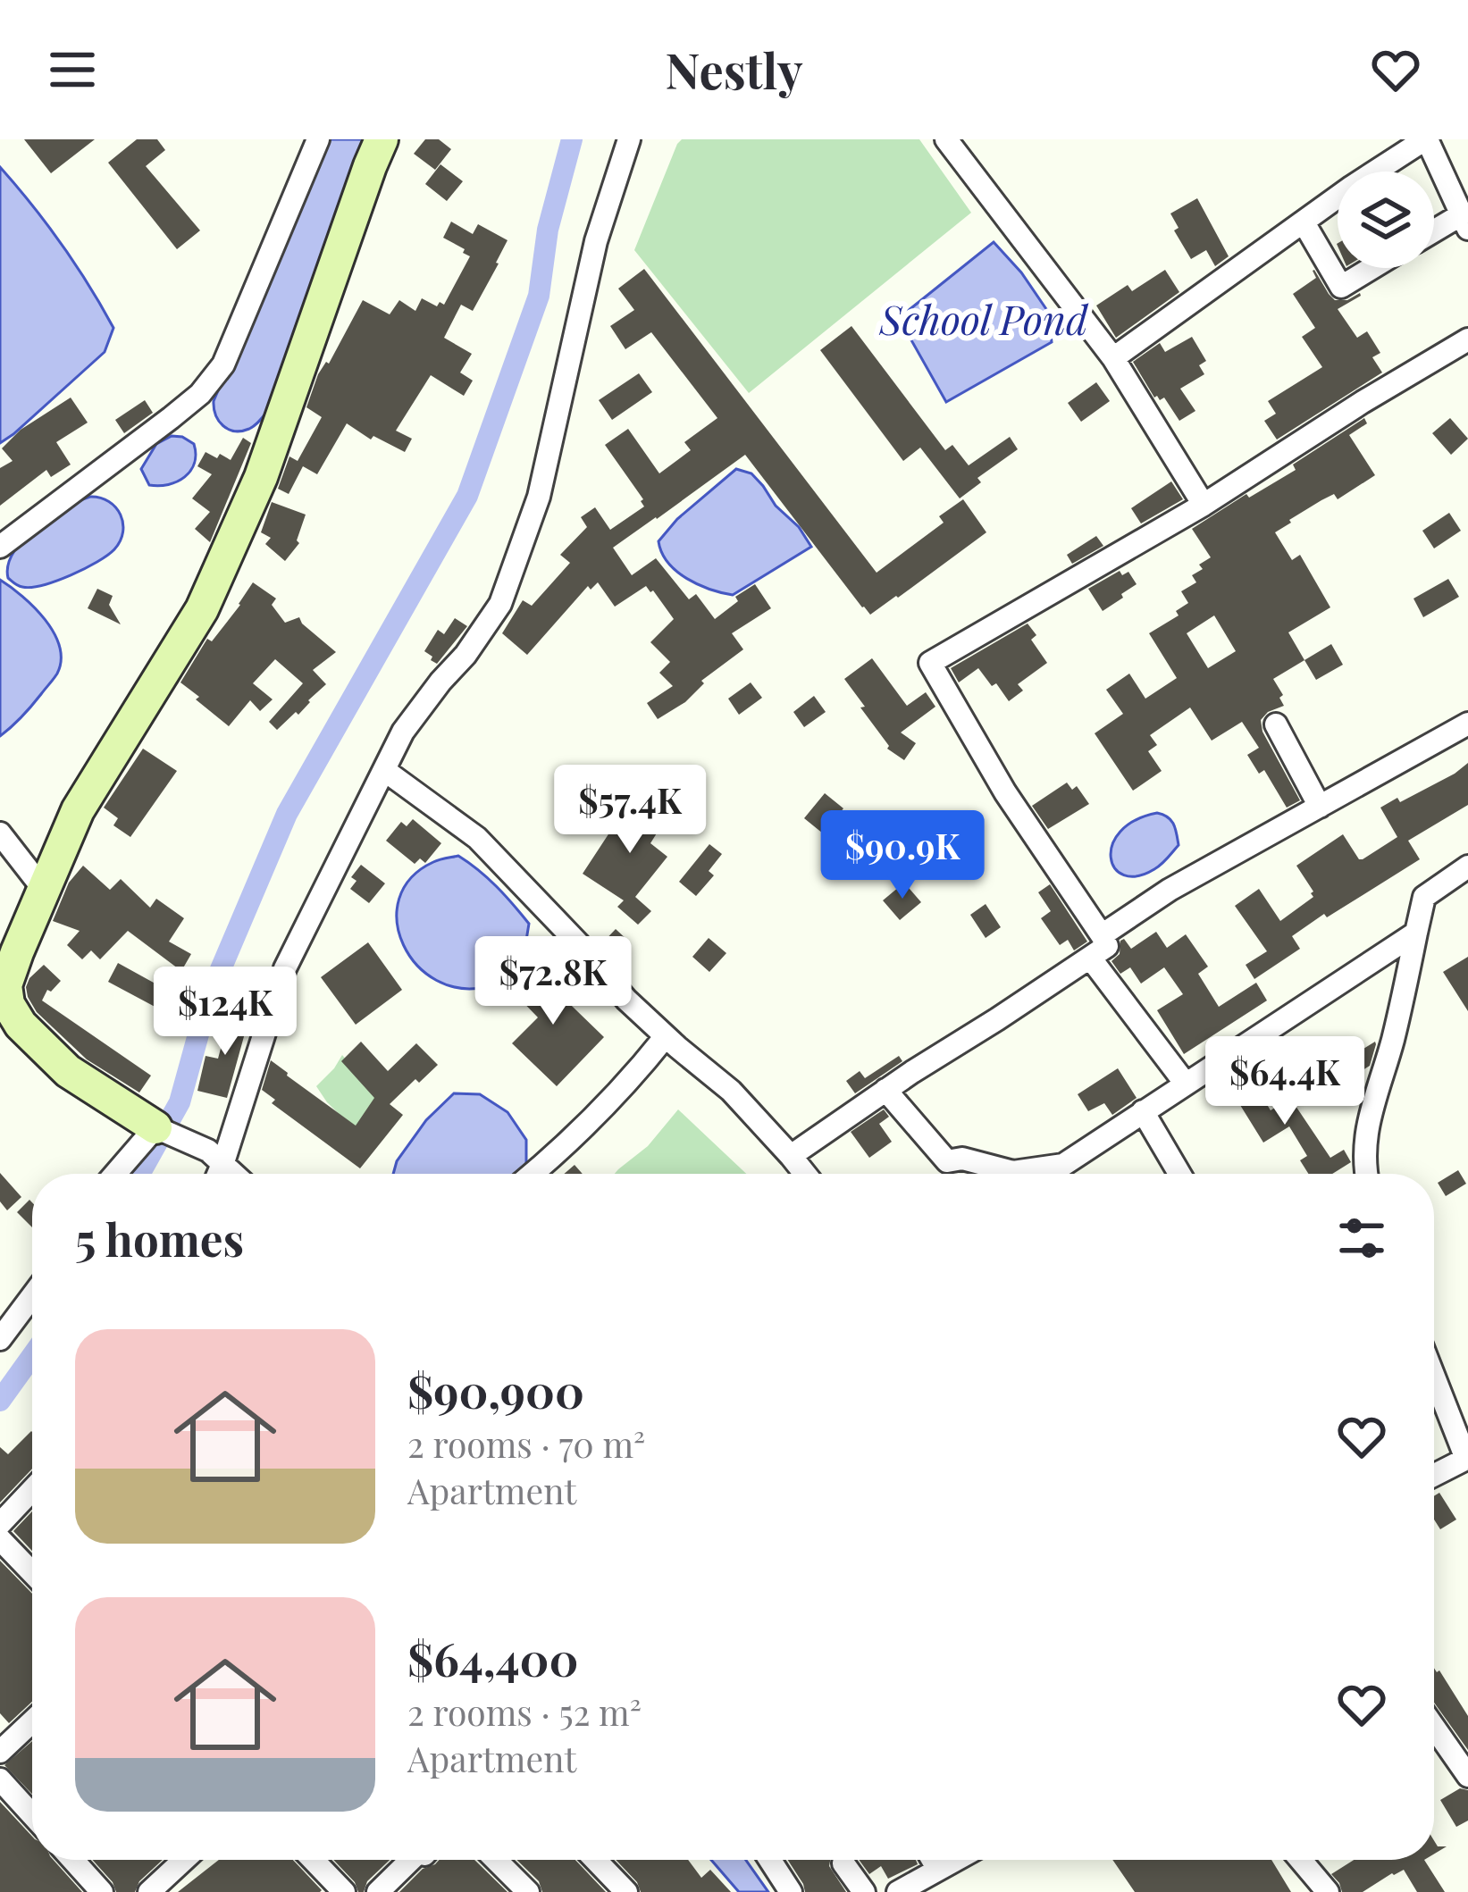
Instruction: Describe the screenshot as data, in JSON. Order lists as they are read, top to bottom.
{
  "water": ["School Pond"],
  "page": {
    "header": "Nestly",
    "price": [
      "$57.4K",
      "$90.9K",
      "$72.8K",
      "$124K",
      "$64.4K"
    ],
    "heading": "5 homes",
    "list": [
      {
        "name": "$90,900",
        "note": "2 rooms · 70 m² · Apartment"
      },
      {
        "name": "$64,400",
        "note": "2 rooms · 52 m² · Apartment"
      }
    ]
  }
}
